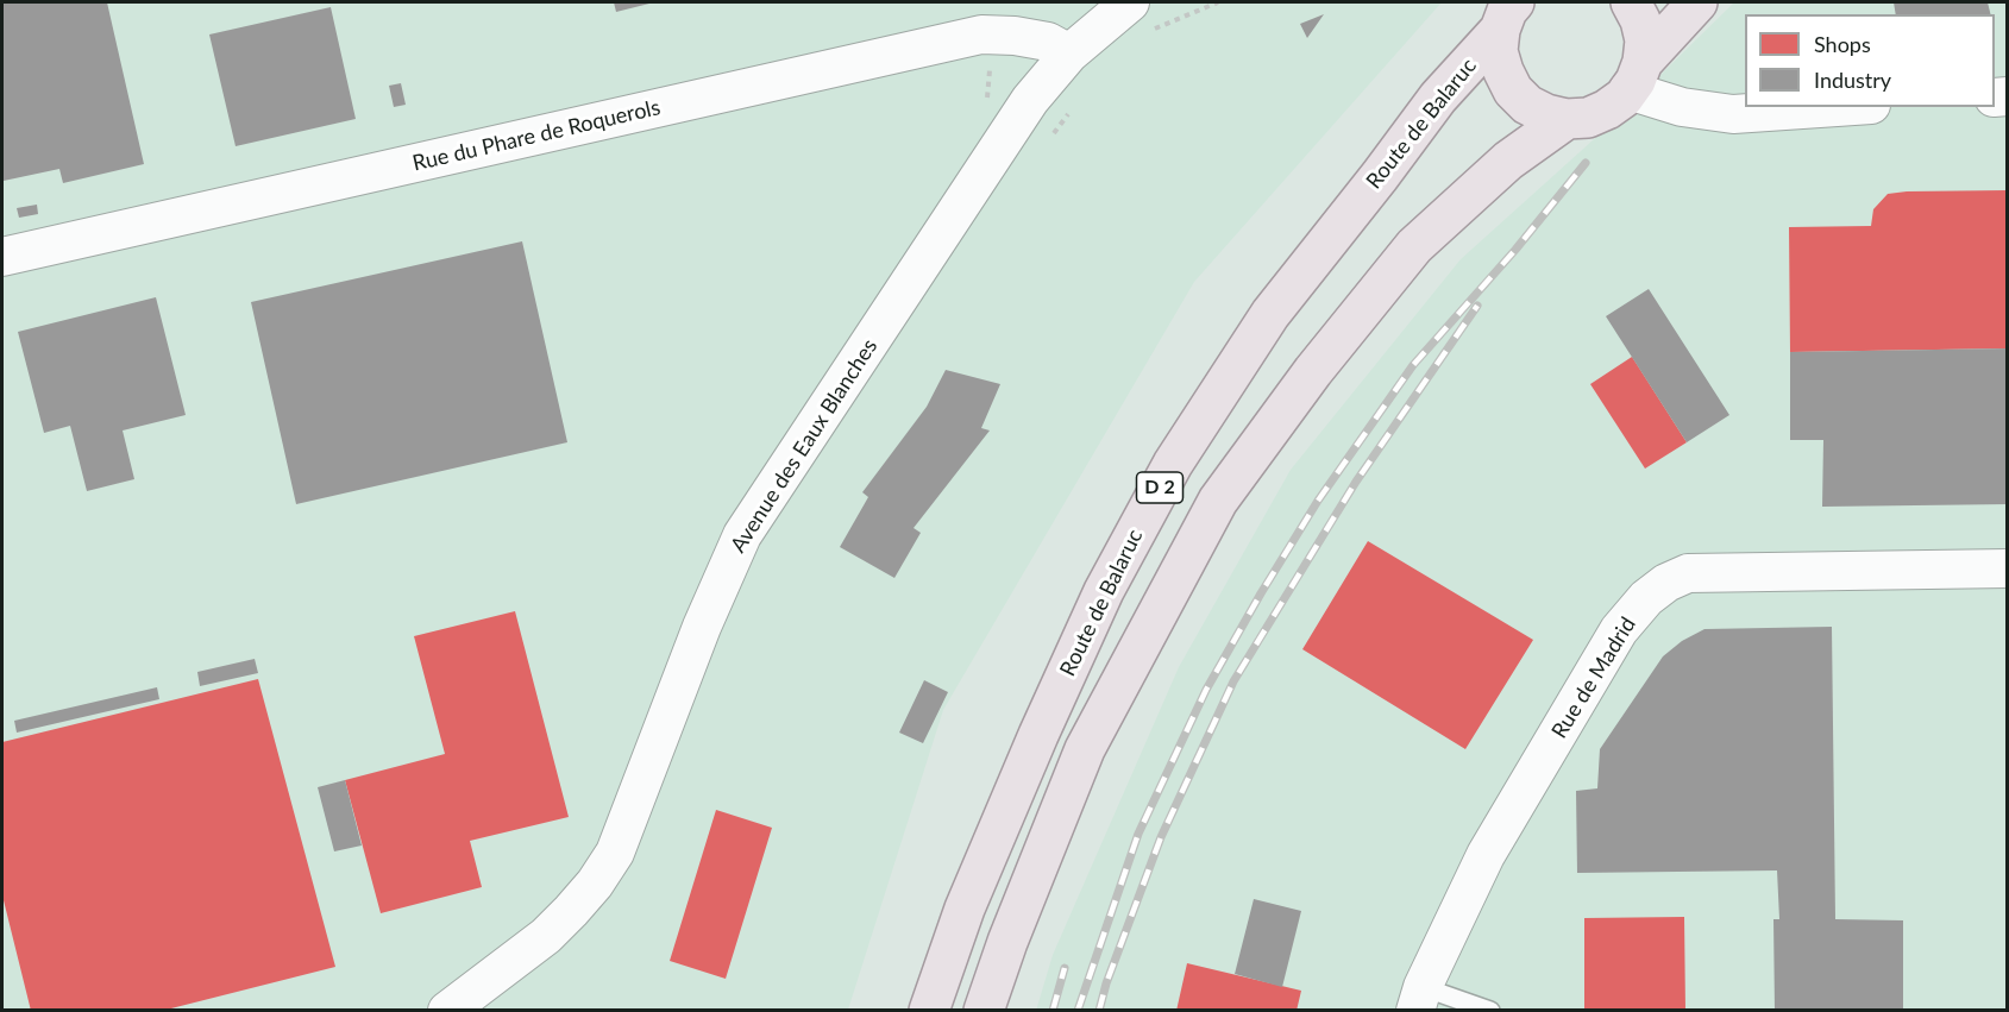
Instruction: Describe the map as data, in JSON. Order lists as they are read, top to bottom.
{
  "streets": {
    "main road": ["Route de Balaruc", "D 2"],
    "street": ["Rue du Phare de Roquerols", "Avenue des Eaux Blanches", "Rue de Madrid"]
  },
  "crossings": [
    ["Route de Balaruc", "D 2"],
    ["Rue du Phare de Roquerols", "Avenue des Eaux Blanches"]
  ],
  "legend": ["Shops", "Industry"]
}
